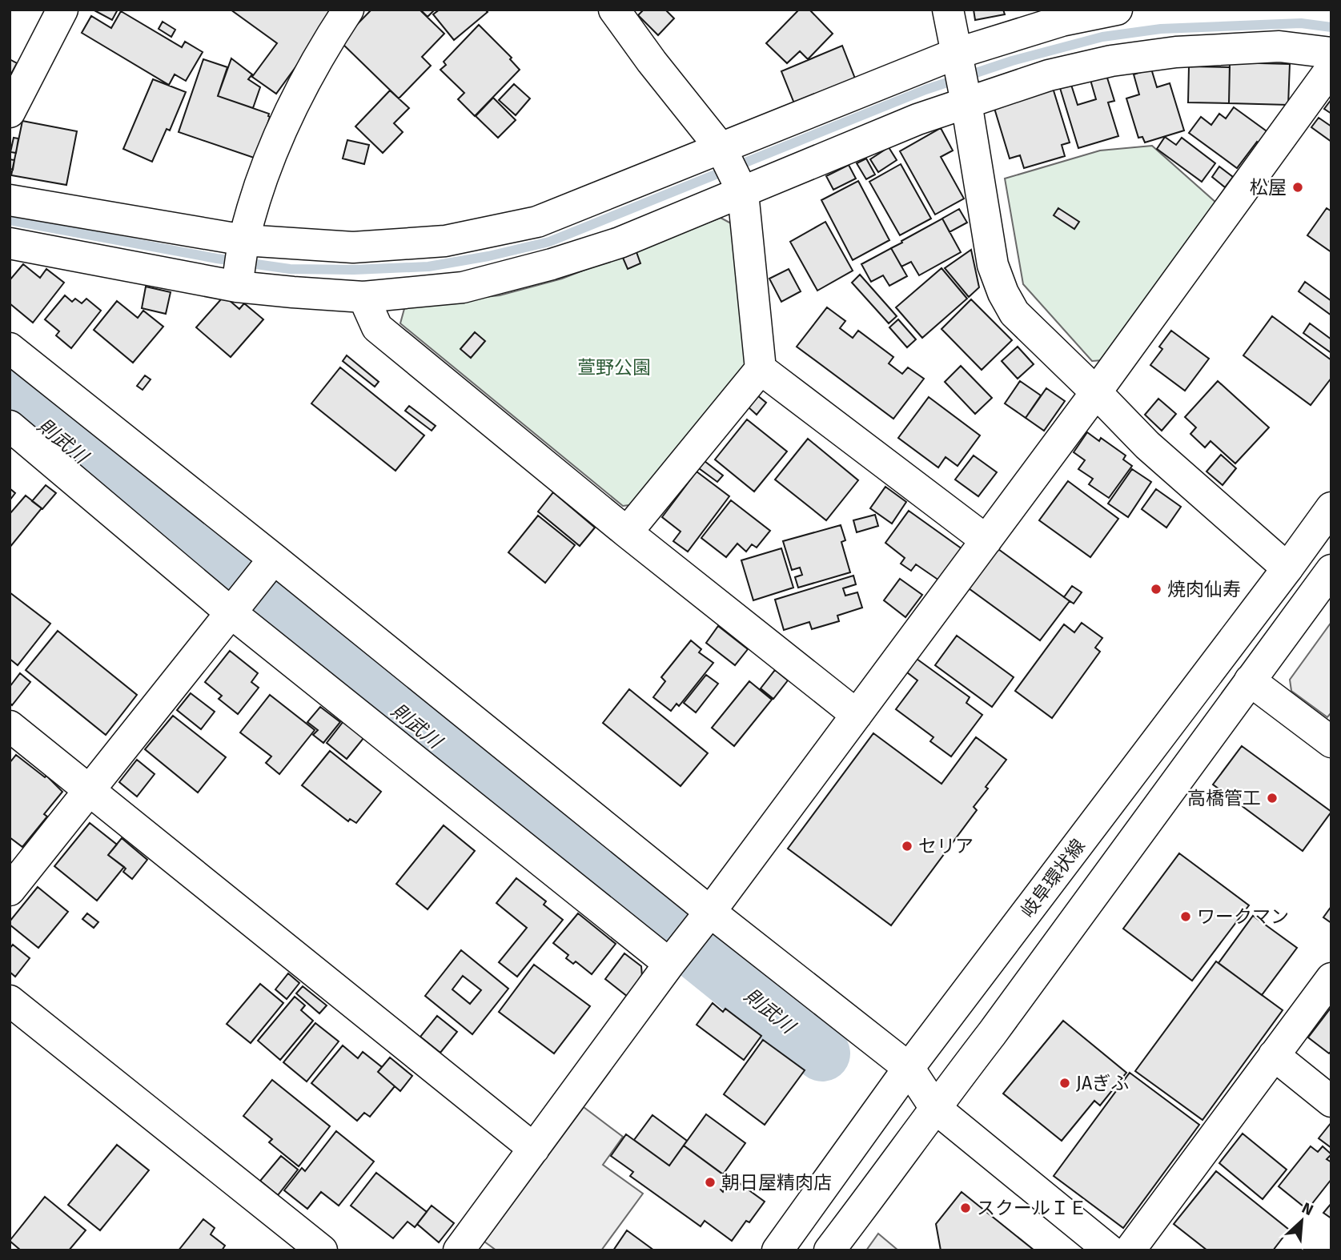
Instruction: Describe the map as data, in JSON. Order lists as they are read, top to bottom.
{
  "streets": {
    "street": ["岐阜環状線"]
  },
  "water": ["則武川"],
  "parks": ["萱野公園"],
  "places": [
    "松屋",
    "焼肉仙寿",
    "高橋管工",
    "セリア",
    "ワークマン",
    "JAぎふ",
    "朝日屋精肉店",
    "スクールＩＥ"
  ],
  "north": "top right"
}
